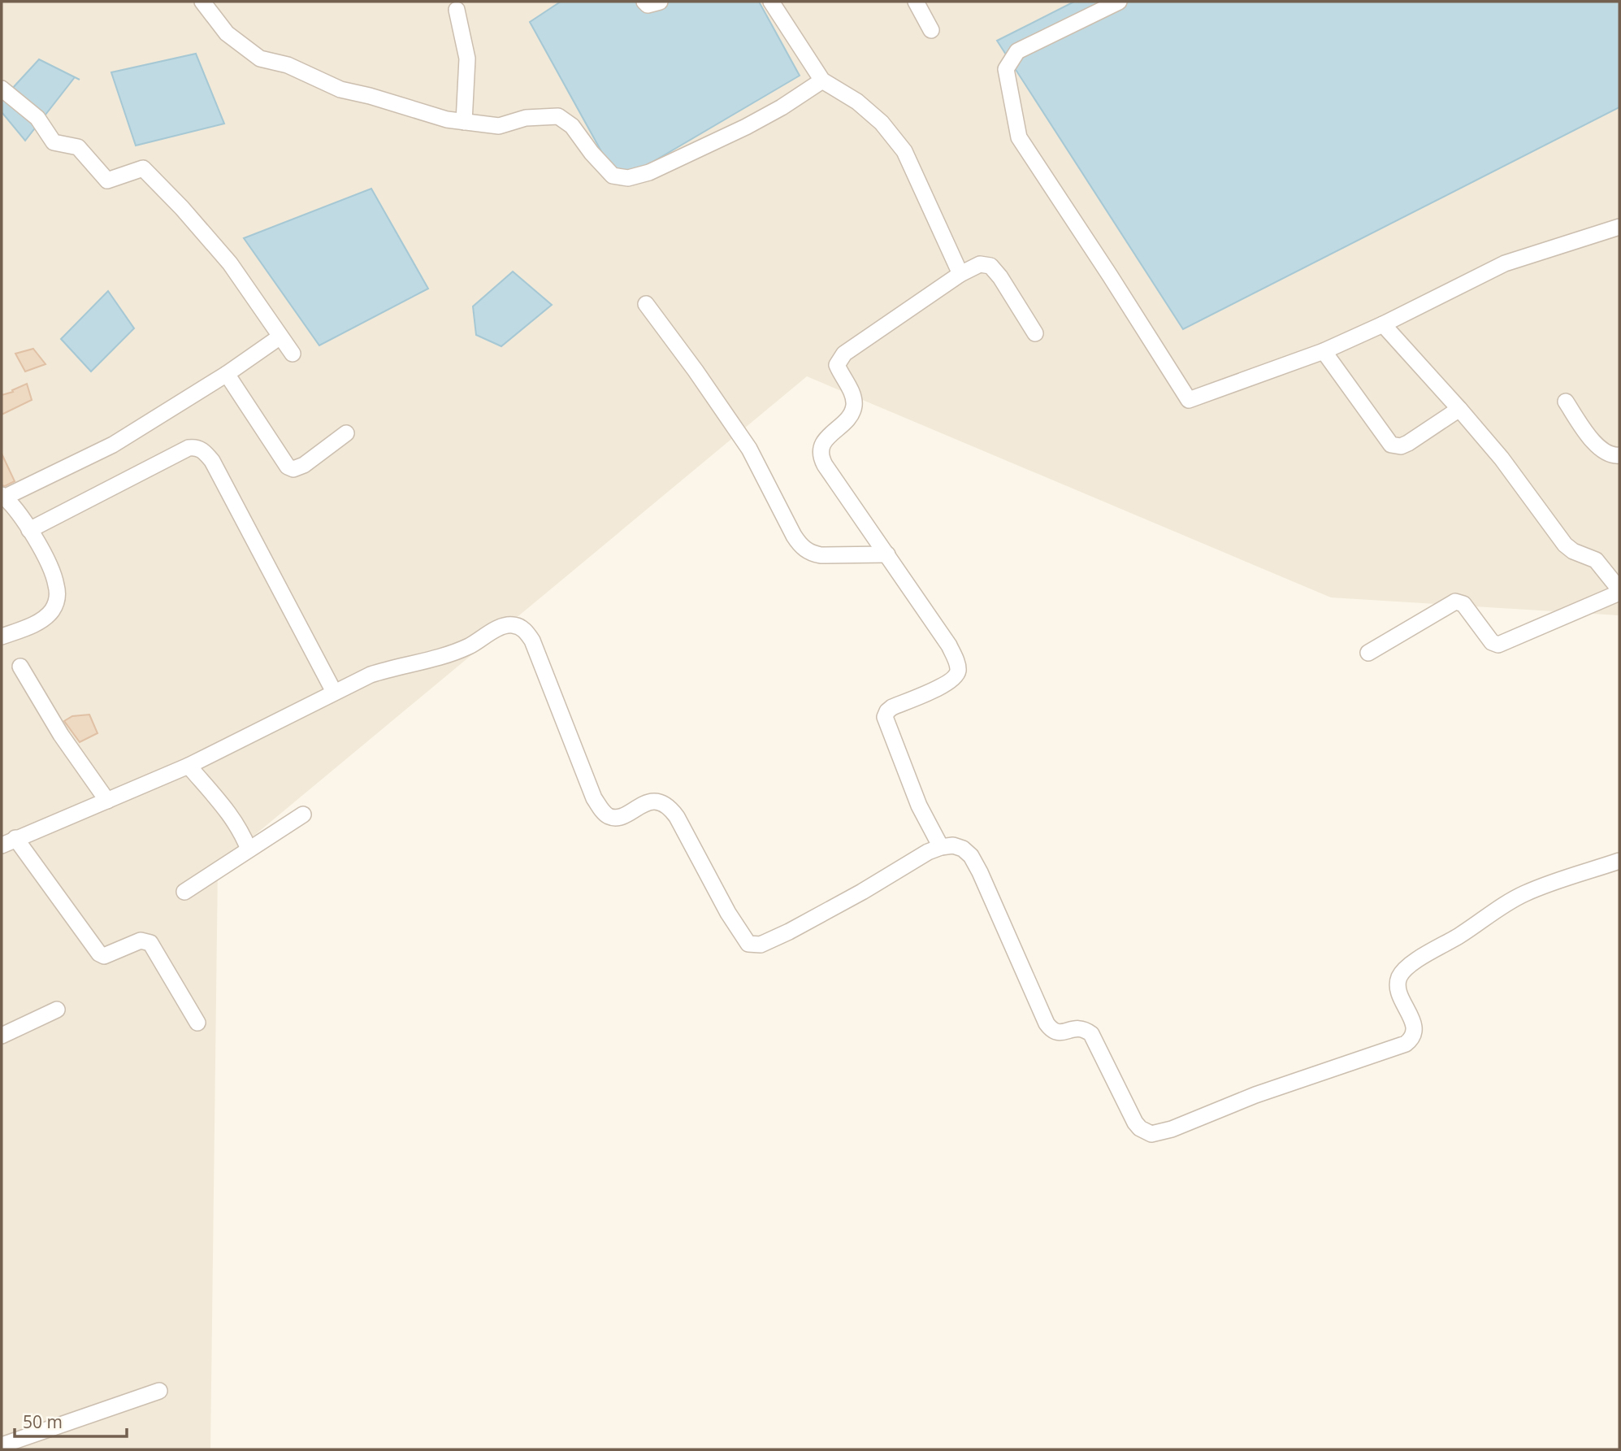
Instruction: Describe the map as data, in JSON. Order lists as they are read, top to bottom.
{
  "scale_bar": "50 m"
}
